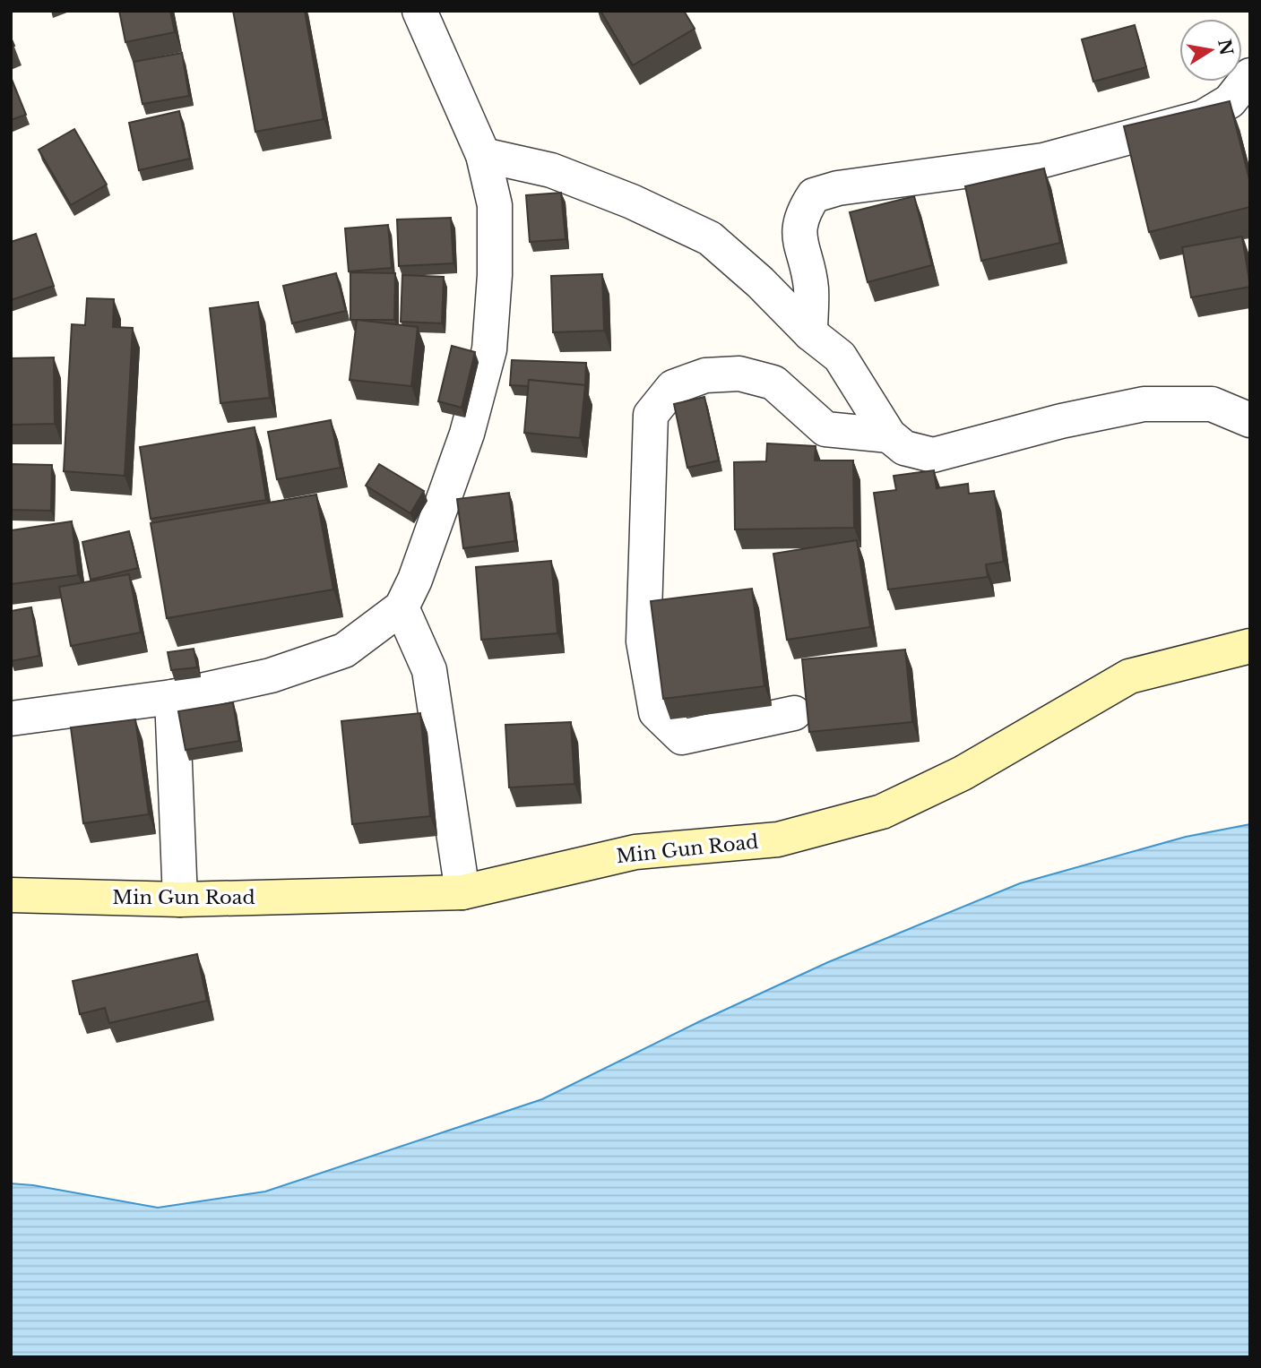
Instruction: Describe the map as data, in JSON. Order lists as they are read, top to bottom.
{
  "streets": {
    "street": ["Min Gun Road"]
  },
  "north": "right"
}
